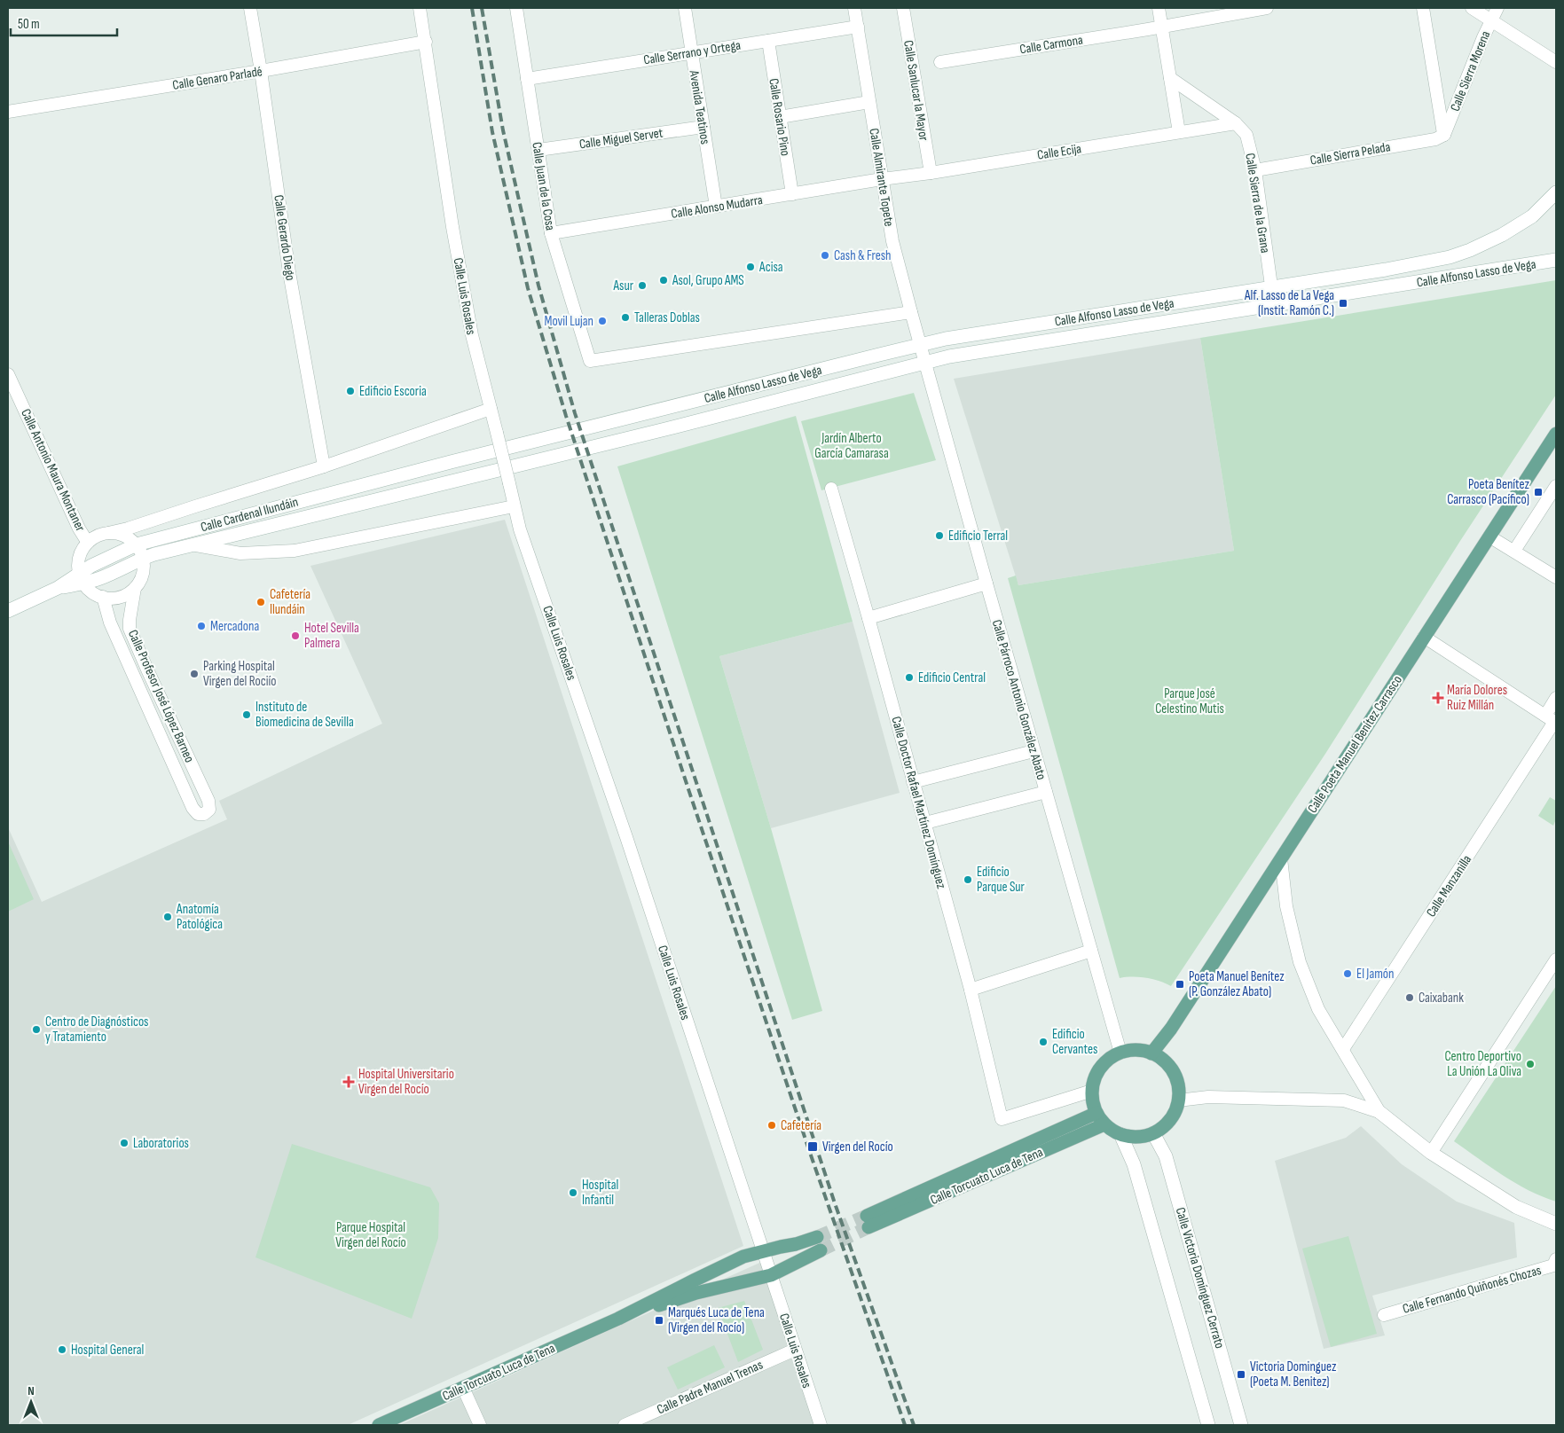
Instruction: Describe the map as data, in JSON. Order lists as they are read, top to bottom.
{
  "streets": {
    "main road": [
      "Calle Alfonso Lasso de Vega",
      "Calle Cardenal Ilundáin",
      "Calle Poeta Manuel Benítez Carrasco",
      "Calle Torcuato Luca de Tena",
      "Calle Victoria Domínguez Cerrato"
    ],
    "street": [
      "Calle Carmona",
      "Calle Serrano y Ortega",
      "Calle Sierra Morena",
      "Calle Genaro Parladé",
      "Calle Sanlucar la Mayor",
      "Avenida Teatinos",
      "Calle Rosario Pino",
      "Calle Miguel Servet",
      "Calle Ecija",
      "Calle Sierra Pelada",
      "Calle Almirante Topete",
      "Calle Juan de la Cosa",
      "Calle Sierra de la Grana",
      "Calle Alonso Mudarra",
      "Calle Gerardo Diego",
      "Calle Luis Rosales",
      "Calle Antonio Maura Montaner",
      "Calle Profesor José López Barneo",
      "Calle Párroco Antonio González Abato",
      "Calle Doctor Rafael Martínez Domínguez",
      "Calle Manzanilla",
      "Calle Fernando Quiñonés Chozas",
      "Calle Padre Manuel Trenas"
    ]
  },
  "crossings": [
    ["Calle Serrano y Ortega", "Avenida Teatinos"],
    ["Calle Serrano y Ortega", "Calle Rosario Pino"],
    ["Calle Serrano y Ortega", "Calle Almirante Topete"],
    ["Calle Serrano y Ortega", "Calle Juan de la Cosa"],
    ["Calle Sierra Morena", "Calle Sierra Pelada"],
    ["Calle Genaro Parladé", "Calle Gerardo Diego"],
    ["Calle Genaro Parladé", "Calle Luis Rosales"],
    ["Calle Sanlucar la Mayor", "Calle Ecija"],
    ["Avenida Teatinos", "Calle Miguel Servet"],
    ["Avenida Teatinos", "Calle Alonso Mudarra"],
    ["Calle Rosario Pino", "Calle Alonso Mudarra"],
    ["Calle Miguel Servet", "Calle Juan de la Cosa"],
    ["Calle Ecija", "Calle Almirante Topete"],
    ["Calle Ecija", "Calle Sierra de la Grana"],
    ["Calle Ecija", "Calle Alonso Mudarra"],
    ["Calle Sierra Pelada", "Calle Sierra de la Grana"],
    ["Calle Almirante Topete", "Calle Juan de la Cosa"],
    ["Calle Almirante Topete", "Calle Alonso Mudarra"],
    ["Calle Almirante Topete", "Calle Alfonso Lasso de Vega"],
    ["Calle Almirante Topete", "Calle Párroco Antonio González Abato"],
    ["Calle Juan de la Cosa", "Calle Alonso Mudarra"],
    ["Calle Sierra de la Grana", "Calle Alfonso Lasso de Vega"],
    ["Calle Gerardo Diego", "Calle Cardenal Ilundáin"],
    ["Calle Alfonso Lasso de Vega", "Calle Cardenal Ilundáin"],
    ["Calle Alfonso Lasso de Vega", "Calle Párroco Antonio González Abato"],
    ["Calle Luis Rosales", "Calle Cardenal Ilundáin"],
    ["Calle Luis Rosales", "Calle Torcuato Luca de Tena"],
    ["Calle Luis Rosales", "Calle Padre Manuel Trenas"],
    ["Calle Antonio Maura Montaner", "Calle Cardenal Ilundáin"],
    ["Calle Cardenal Ilundáin", "Calle Profesor José López Barneo"],
    ["Calle Párroco Antonio González Abato", "Calle Poeta Manuel Benítez Carrasco"],
    ["Calle Párroco Antonio González Abato", "Calle Doctor Rafael Martínez Domínguez"],
    ["Calle Párroco Antonio González Abato", "Calle Torcuato Luca de Tena"],
    ["Calle Párroco Antonio González Abato", "Calle Victoria Domínguez Cerrato"],
    ["Calle Poeta Manuel Benítez Carrasco", "Calle Doctor Rafael Martínez Domínguez"],
    ["Calle Poeta Manuel Benítez Carrasco", "Calle Torcuato Luca de Tena"],
    ["Calle Poeta Manuel Benítez Carrasco", "Calle Victoria Domínguez Cerrato"],
    ["Calle Doctor Rafael Martínez Domínguez", "Calle Torcuato Luca de Tena"],
    ["Calle Doctor Rafael Martínez Domínguez", "Calle Victoria Domínguez Cerrato"],
    ["Calle Torcuato Luca de Tena", "Calle Victoria Domínguez Cerrato"]
  ],
  "parks": ["Jardín Alberto García Camarasa", "Parque José Celestino Mutis", "Parque Hospital Virgen del Rocío"],
  "places": {
    "other": [
      "Cash & Fresh",
      "Acisa",
      "Asol, Grupo AMS",
      "Asur",
      "Talleras Doblas",
      "Movil Lujan",
      "Edificio Escoria",
      "Edificio Terral",
      "Cafetería Ilundáin",
      "Mercadona",
      "Hotel Sevilla Palmera",
      "Parking Hospital Virgen del Rociío",
      "Edificio Central",
      "Instituto de Biomedicina de Sevilla",
      "Edificio Parque Sur",
      "Anatomía Patológica",
      "El Jamón",
      "Caixabank",
      "Centro de Diagnósticos y Tratamiento",
      "Edificio Cervantes",
      "Centro Deportivo La Unión La Oliva",
      "Cafetería",
      "Laboratorios",
      "Hospital Infantil",
      "Hospital General"
    ],
    "transit": [
      "Alf. Lasso de La Vega (Instit. Ramón C.)",
      "Poeta Benítez Carrasco (Pacífico)",
      "Poeta Manuel Benítez (P. González Abato)",
      "Virgen del Rocío",
      "Marqués Luca de Tena (Virgen del Rocío)",
      "Victoria Dominguez (Poeta M. Benitez)"
    ],
    "health": ["María Dolores Ruiz Millán", "Hospital Universitario Virgen del Rocío"]
  },
  "scale_bar": "50 m",
  "north": "top"
}
